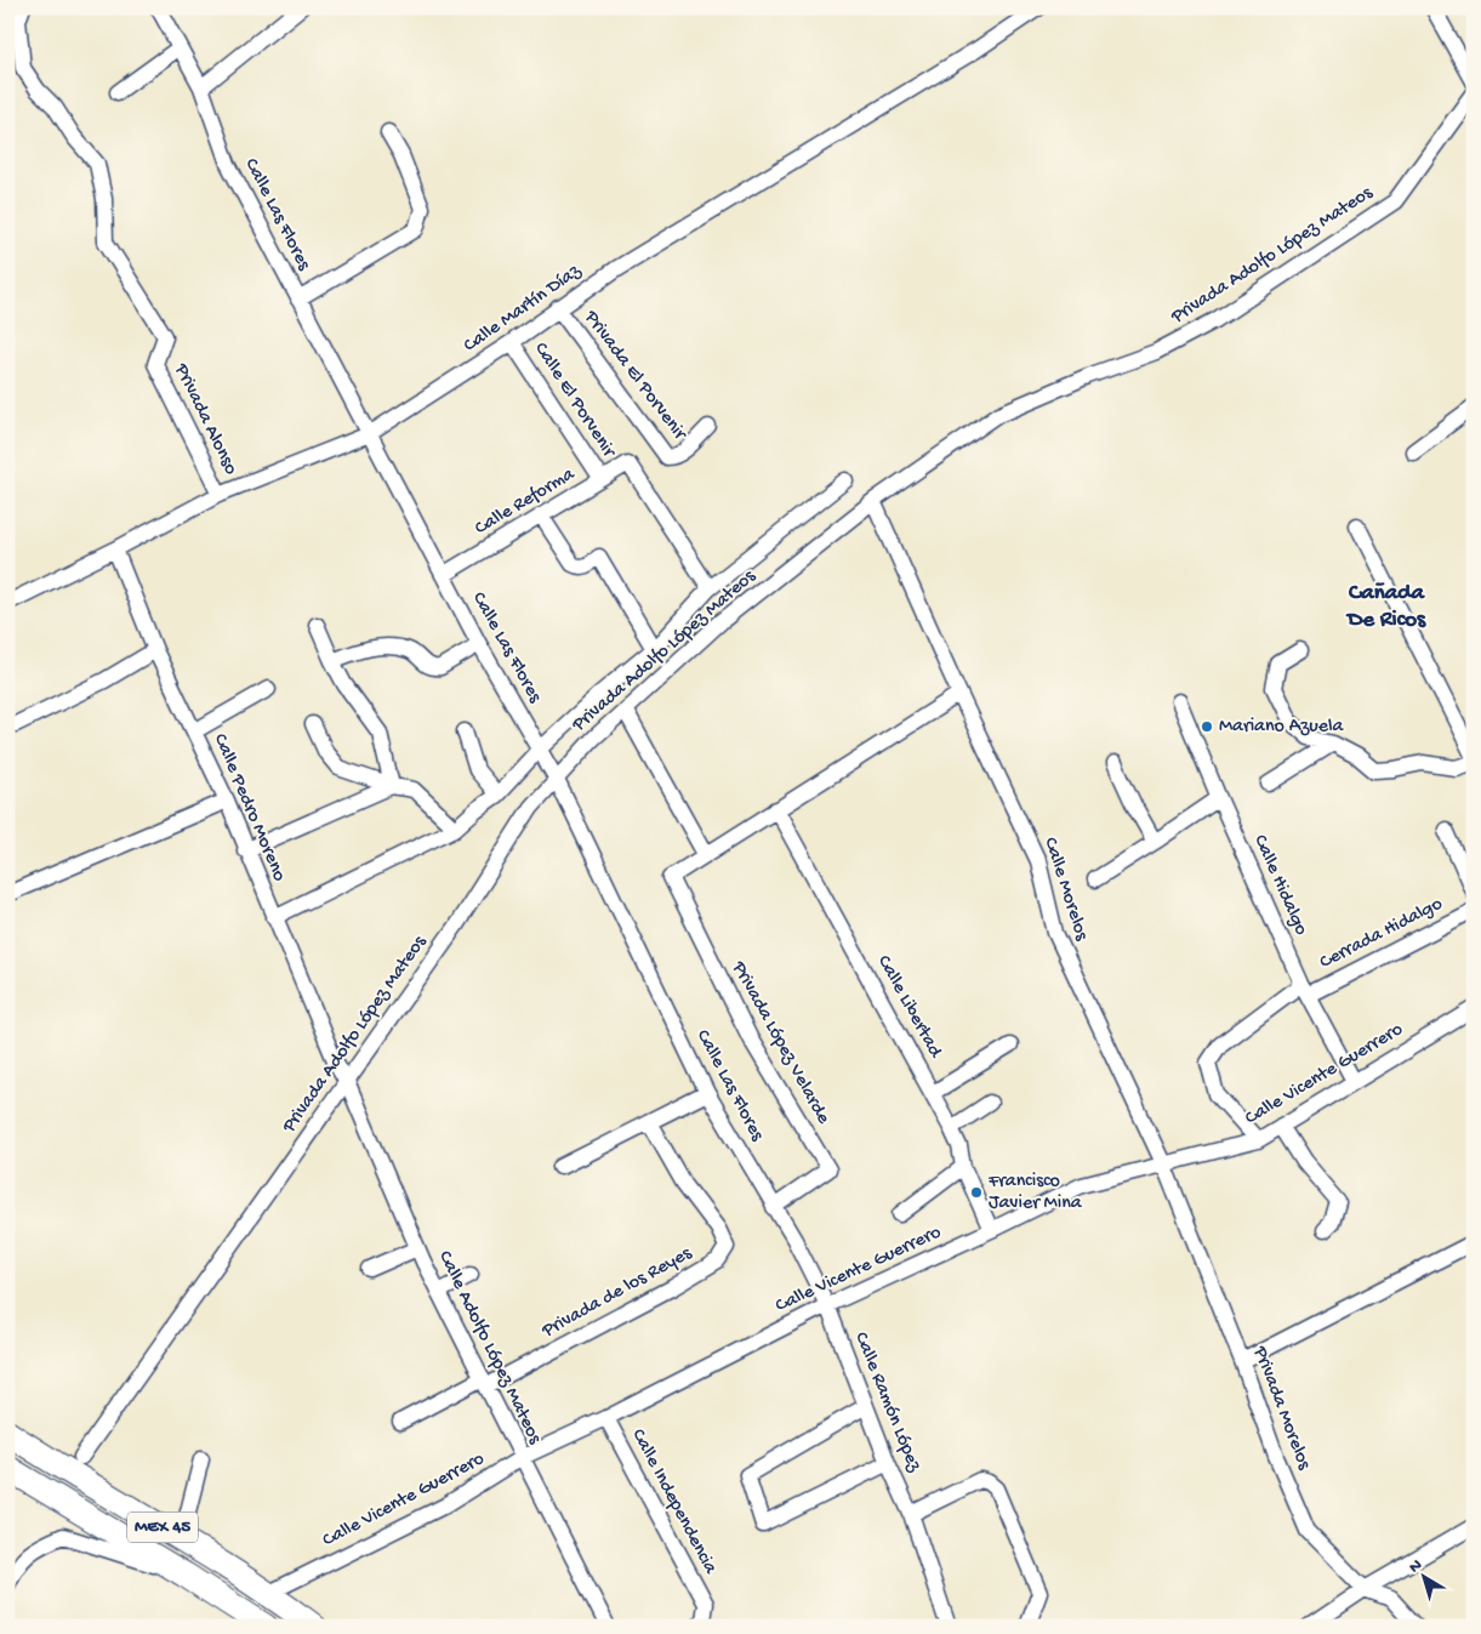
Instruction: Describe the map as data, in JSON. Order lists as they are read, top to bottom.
{
  "streets": {
    "main road": ["MEX 45"],
    "street": [
      "Calle Las Flores",
      "Privada Adolfo López Mateos",
      "Calle Martín Díaz",
      "Privada El Porvenir",
      "Calle El Porvenir",
      "Privada Alonso",
      "Calle Reforma",
      "Calle Pedro Moreno",
      "Calle Hidalgo",
      "Calle Morelos",
      "Cerrada Hidalgo",
      "Calle Libertad",
      "Privada López Velarde",
      "Calle Vicente Guerrero",
      "Privada de los Reyes",
      "Calle Adolfo López Mateos",
      "Calle Ramón López",
      "Privada Morelos",
      "Calle Independencia"
    ]
  },
  "crossings": [
    ["Calle Las Flores", "Privada Adolfo López Mateos"],
    ["Calle Las Flores", "Calle Martín Díaz"],
    ["Calle Las Flores", "Calle Reforma"],
    ["Calle Las Flores", "Privada López Velarde"],
    ["Calle Las Flores", "Calle Vicente Guerrero"],
    ["Calle Las Flores", "Calle Ramón López"],
    ["Privada Adolfo López Mateos", "Calle Pedro Moreno"],
    ["Privada Adolfo López Mateos", "Calle Morelos"],
    ["Privada Adolfo López Mateos", "Calle Adolfo López Mateos"],
    ["Calle Martín Díaz", "Privada El Porvenir"],
    ["Calle Martín Díaz", "Calle El Porvenir"],
    ["Calle Martín Díaz", "Privada Alonso"],
    ["Calle Martín Díaz", "Calle Pedro Moreno"],
    ["Calle El Porvenir", "Calle Reforma"],
    ["Calle Pedro Moreno", "Calle Adolfo López Mateos"],
    ["Calle Hidalgo", "Cerrada Hidalgo"],
    ["Calle Hidalgo", "Calle Vicente Guerrero"],
    ["Calle Morelos", "Calle Vicente Guerrero"],
    ["Calle Morelos", "Privada Morelos"],
    ["Cerrada Hidalgo", "Calle Vicente Guerrero"],
    ["Calle Libertad", "Calle Vicente Guerrero"],
    ["Calle Vicente Guerrero", "Calle Adolfo López Mateos"],
    ["Calle Vicente Guerrero", "Calle Ramón López"],
    ["Calle Vicente Guerrero", "Privada Morelos"],
    ["Calle Vicente Guerrero", "Calle Independencia"],
    ["Calle Vicente Guerrero", "MEX 45"],
    ["Privada de los Reyes", "Calle Adolfo López Mateos"]
  ],
  "districts": ["Cañada De Ricos"],
  "places": ["Mariano Azuela", "Francisco Javier Mina"],
  "north": "top left"
}
